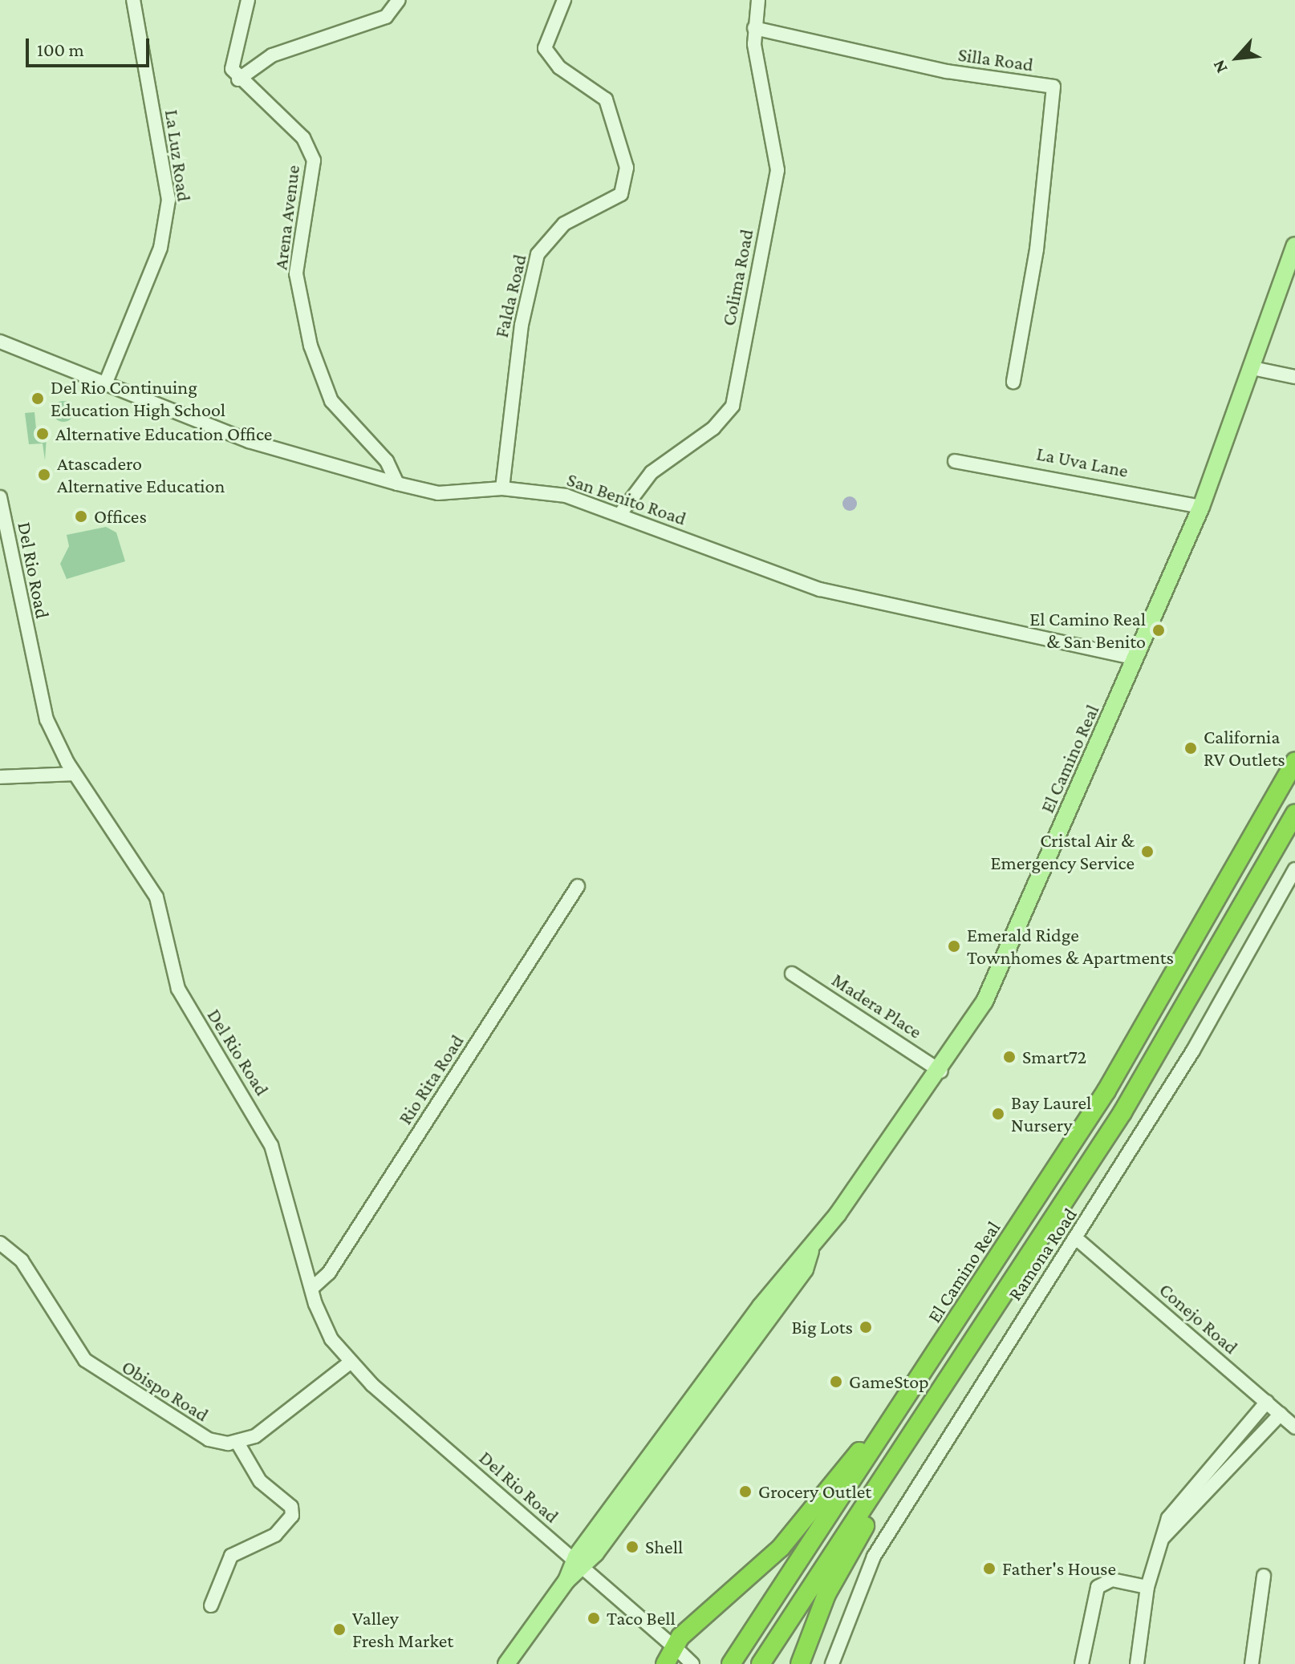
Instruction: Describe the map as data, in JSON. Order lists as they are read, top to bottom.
{
  "streets": {
    "highway": ["El Camino Real"],
    "street": [
      "Silla Road",
      "La Luz Road",
      "Arena Avenue",
      "Colima Road",
      "Falda Road",
      "La Uva Lane",
      "San Benito Road",
      "Del Rio Road",
      "Madera Place",
      "Rio Rita Road",
      "Ramona Road",
      "Conejo Road",
      "Obispo Road"
    ]
  },
  "crossings": [
    ["Silla Road", "Colima Road"],
    ["La Luz Road", "San Benito Road"],
    ["Arena Avenue", "San Benito Road"],
    ["Colima Road", "San Benito Road"],
    ["Falda Road", "San Benito Road"],
    ["La Uva Lane", "El Camino Real"],
    ["San Benito Road", "El Camino Real"],
    ["Del Rio Road", "El Camino Real"],
    ["Del Rio Road", "Rio Rita Road"],
    ["El Camino Real", "Madera Place"],
    ["Ramona Road", "Conejo Road"]
  ],
  "places": [
    "Del Rio Continuing Education High School",
    "Alternative Education Office",
    "Atascadero Alternative Education",
    "Offices",
    "El Camino Real & San Benito",
    "California RV Outlets",
    "Cristal Air & Emergency Service",
    "Emerald Ridge Townhomes & Apartments",
    "Smart72",
    "Bay Laurel Nursery",
    "Big Lots",
    "GameStop",
    "Grocery Outlet",
    "Shell",
    "Father's House",
    "Taco Bell",
    "Valley Fresh Market"
  ],
  "scale_bar": "100 m",
  "north": "bottom left"
}
